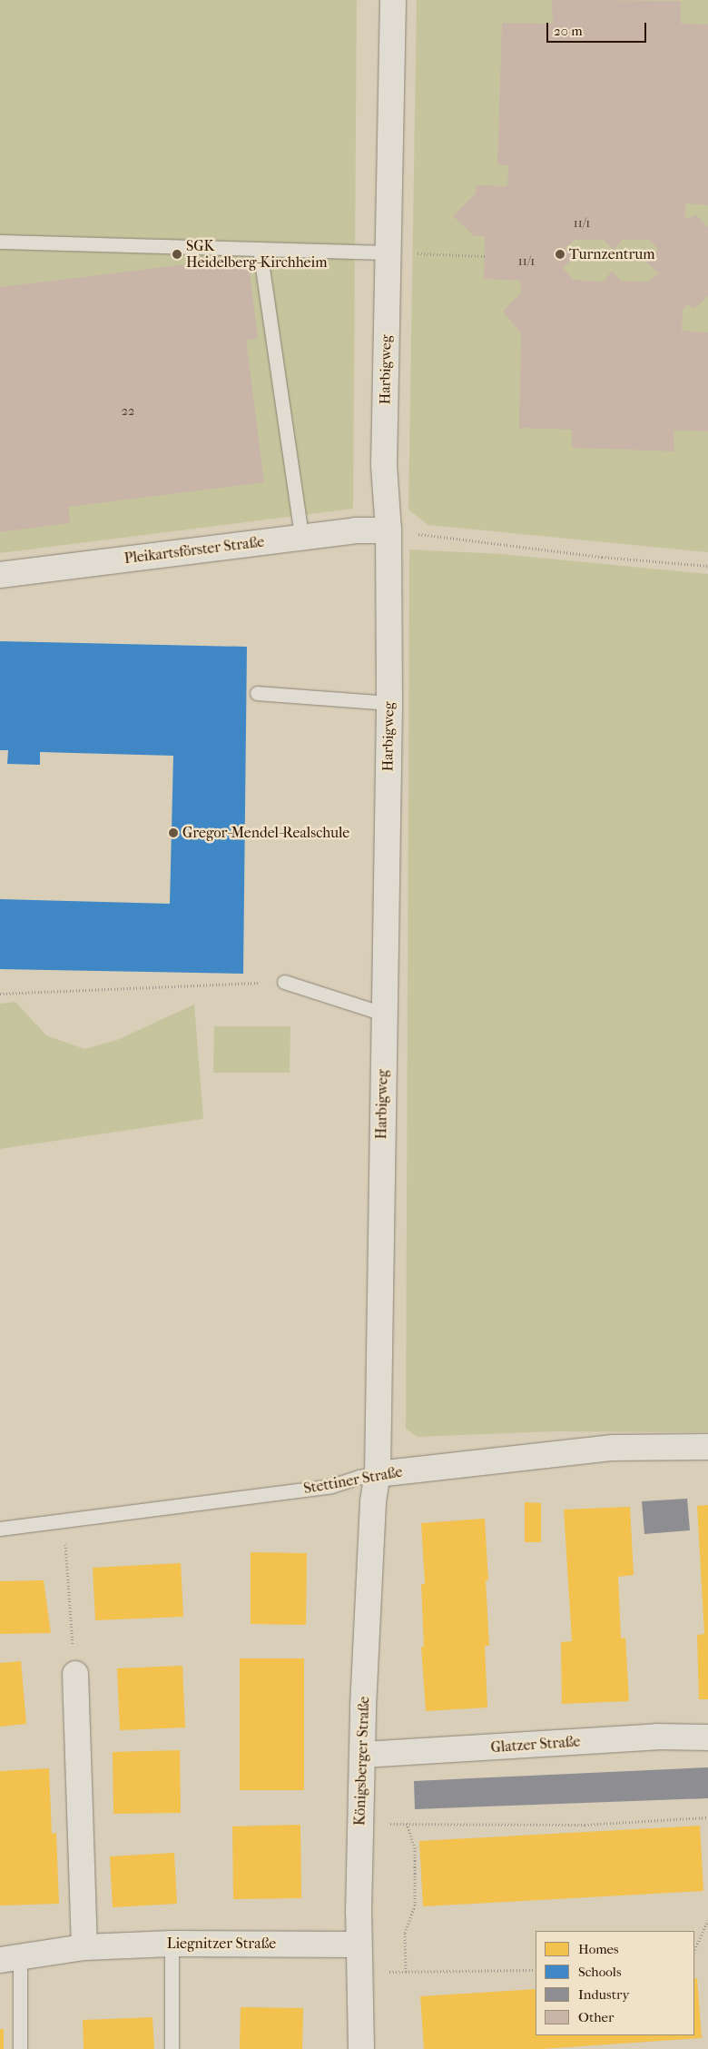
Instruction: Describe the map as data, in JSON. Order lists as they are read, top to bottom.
{
  "streets": {
    "street": [
      "Harbigweg",
      "Pleikartsförster Straße",
      "Stettiner Straße",
      "Glatzer Straße",
      "Königsberger Straße",
      "Liegnitzer Straße"
    ]
  },
  "crossings": [
    ["Harbigweg", "Pleikartsförster Straße"],
    ["Harbigweg", "Stettiner Straße"],
    ["Harbigweg", "Königsberger Straße"],
    ["Stettiner Straße", "Königsberger Straße"],
    ["Glatzer Straße", "Königsberger Straße"],
    ["Königsberger Straße", "Liegnitzer Straße"]
  ],
  "places": ["SGK Heidelberg-Kirchheim", "Turnzentrum", "Gregor-Mendel-Realschule"],
  "house_numbers": ["11/1", "11/1", "22"],
  "legend": [
    "Homes",
    "Schools",
    "Industry",
    "Other"
  ],
  "scale_bar": "20 m"
}
